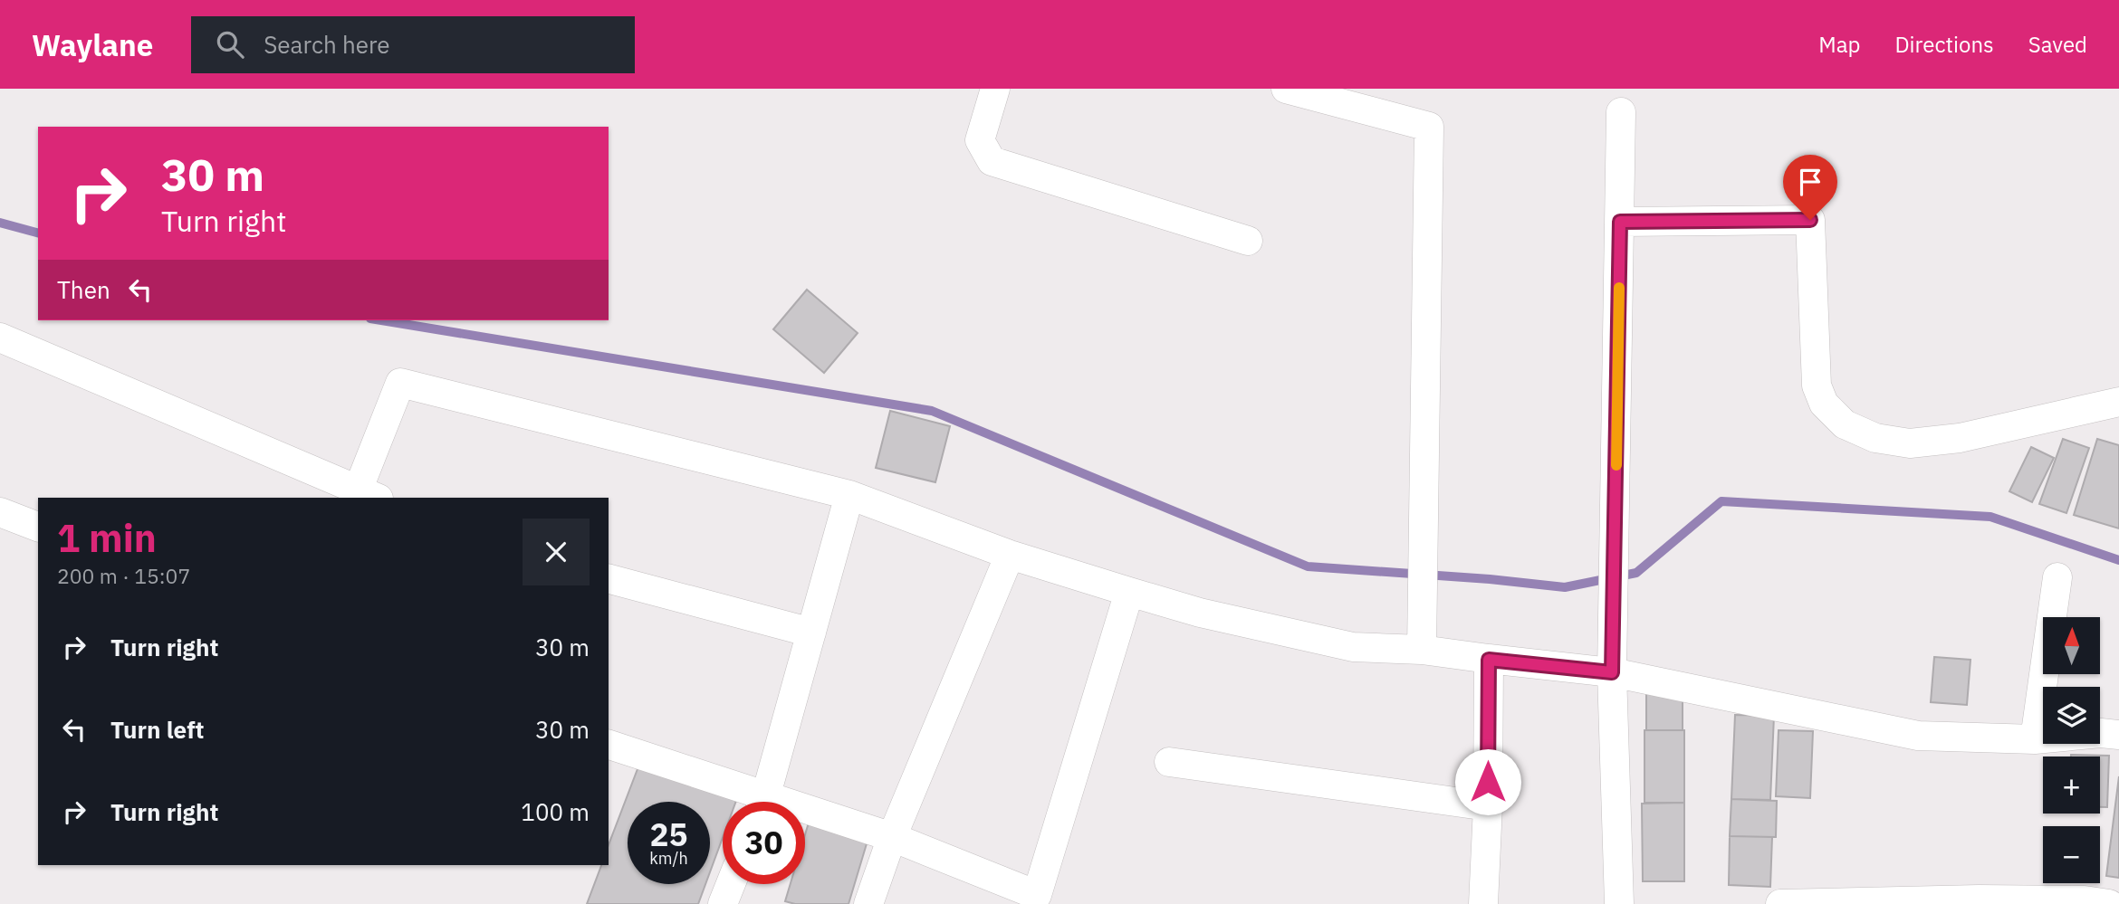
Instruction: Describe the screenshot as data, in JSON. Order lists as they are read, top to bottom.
{
  "north": "top",
  "page": {
    "header": "Waylane",
    "search": "Search here",
    "nav": ["Map", "Directions", "Saved"],
    "turn": ["30 m", "Turn right"],
    "then": "Then",
    "heading": ["1 min", "200 m · 15:07"],
    "list": [
      {
        "name": "Turn right",
        "value": "30 m"
      },
      {
        "name": "Turn left",
        "value": "30 m"
      },
      {
        "name": "Turn right",
        "value": "100 m"
      }
    ],
    "map_buttons": ["+", "−"],
    "speed": "25 km/h",
    "limit": "30"
  }
}
